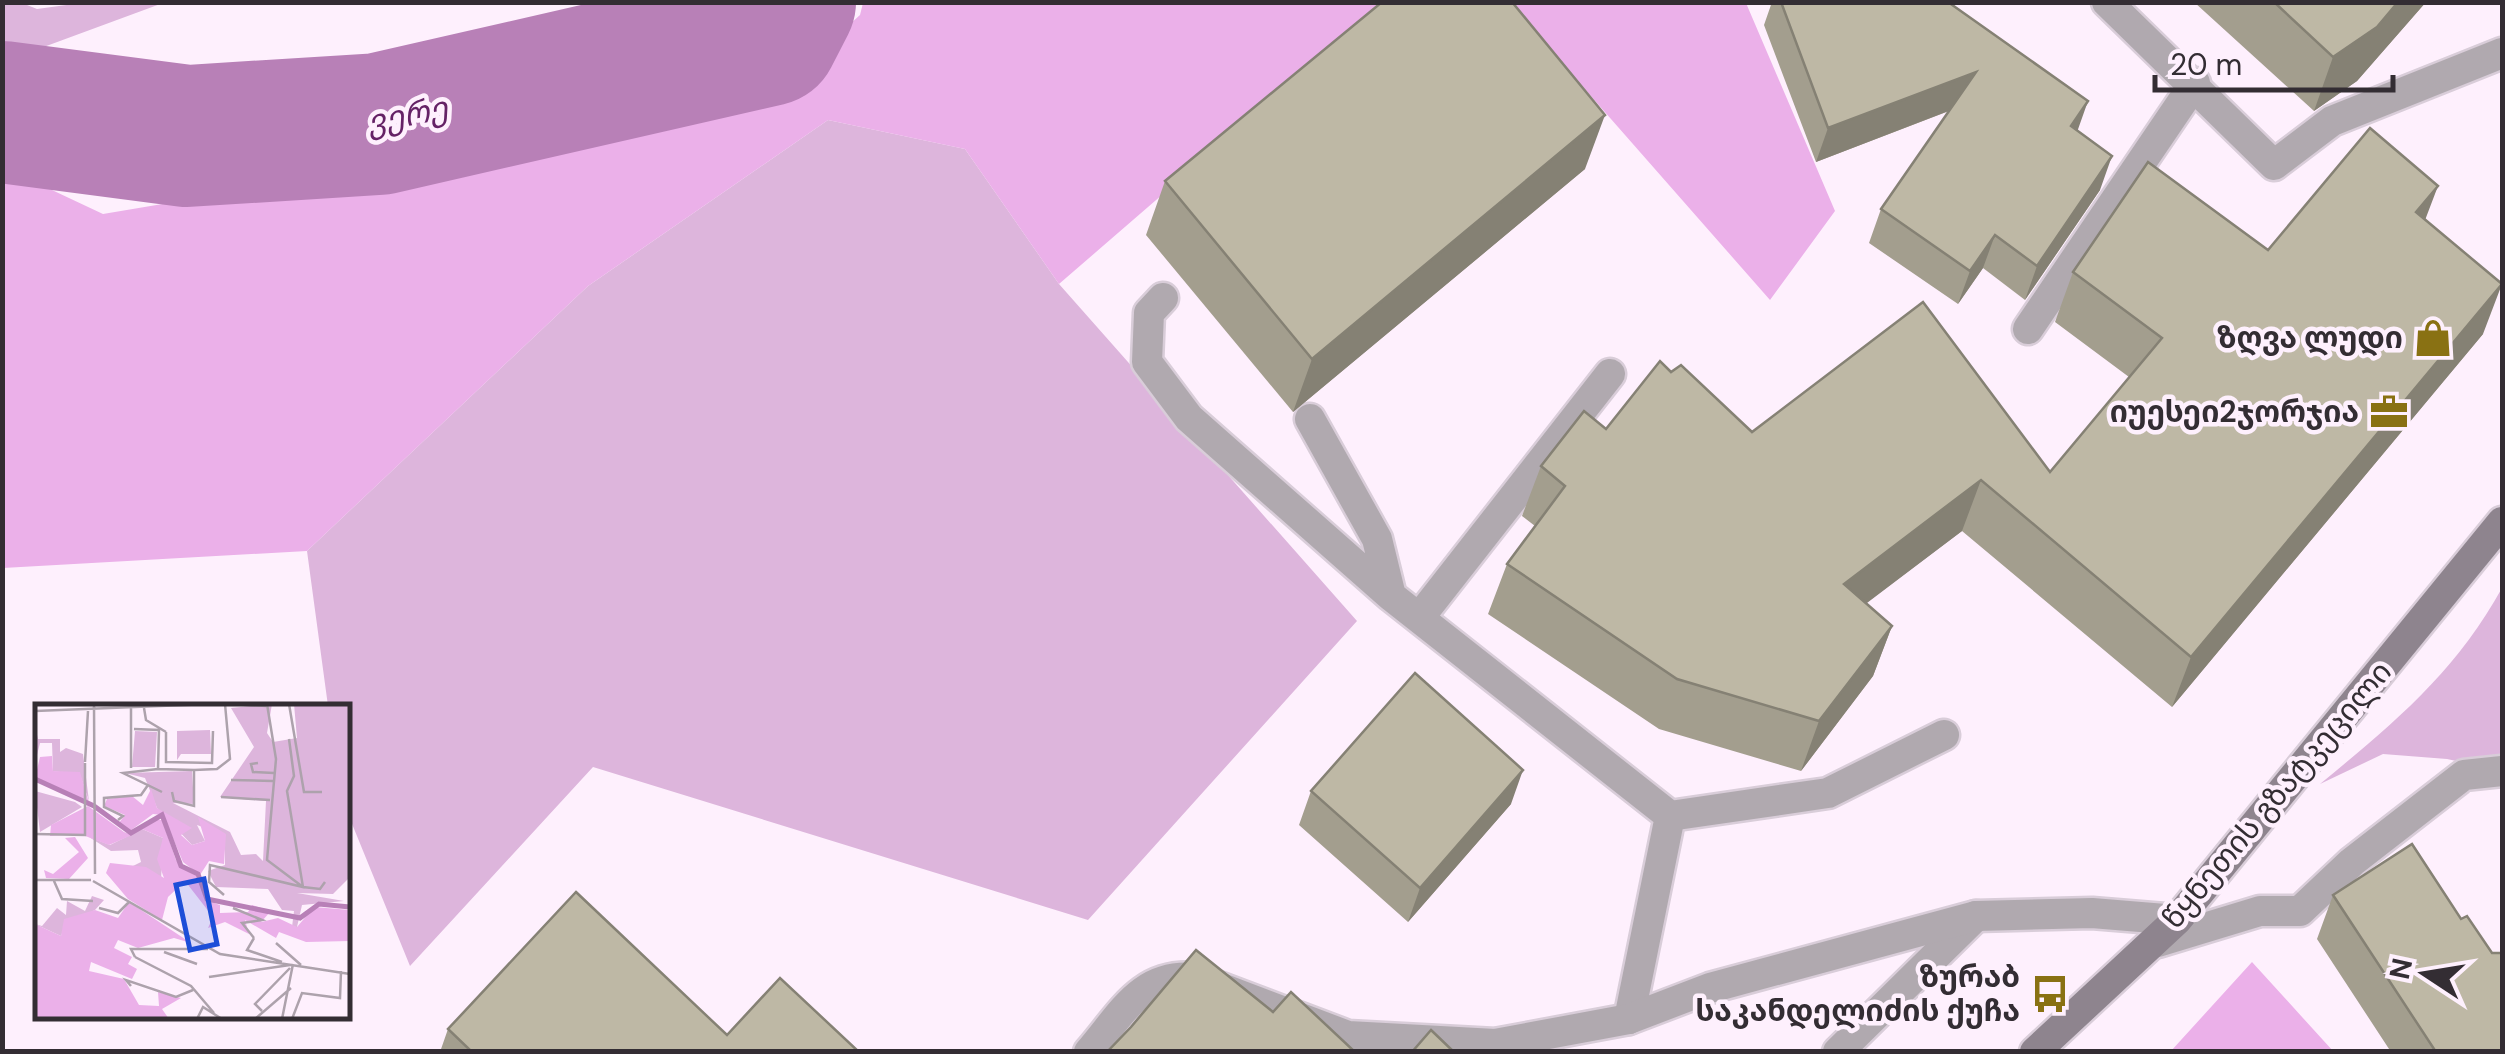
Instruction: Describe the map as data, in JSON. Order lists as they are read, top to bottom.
{
  "streets": {
    "main road": ["წყნეთის გზატკეცილი"]
  },
  "water": ["ვერე"],
  "places": {
    "shop": ["ზღვა ლუდი"],
    "office": ["იუესეი2ჯორჯია"],
    "bus stop": ["ზურაბ საკანდელიძის ქუჩა"]
  },
  "scale_bar": "20 m",
  "north": "left"
}
